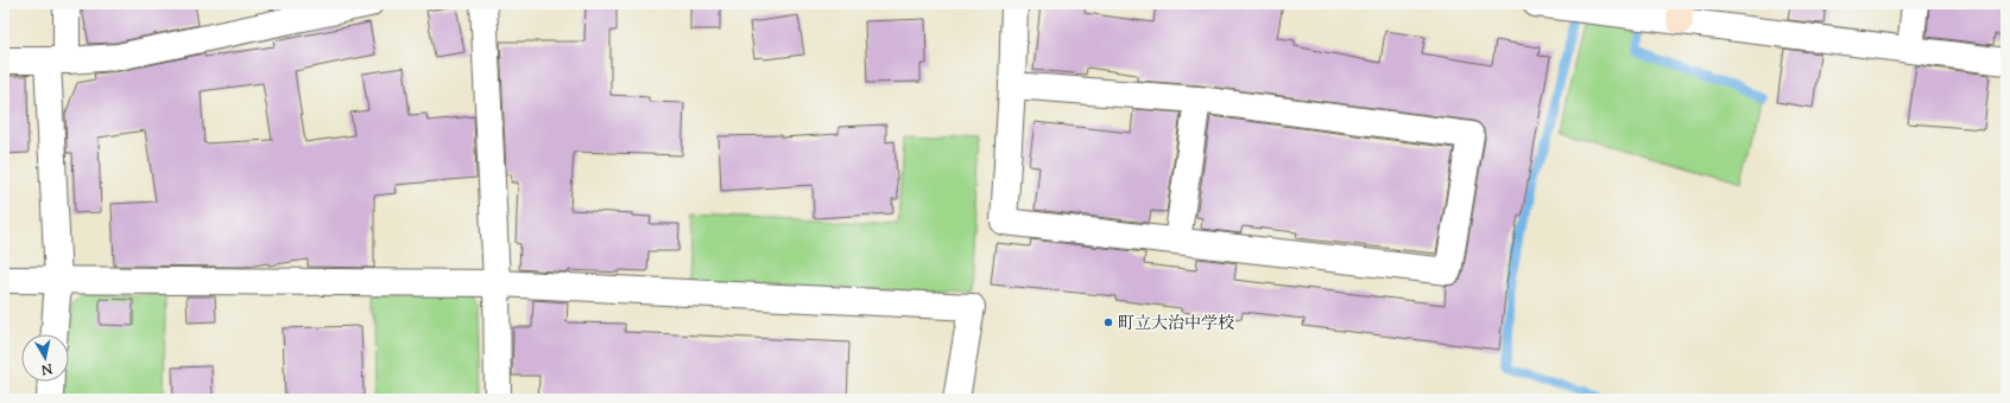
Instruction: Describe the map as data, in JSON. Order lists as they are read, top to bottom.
{
  "places": ["町立大治中学校"],
  "north": "bottom"
}
